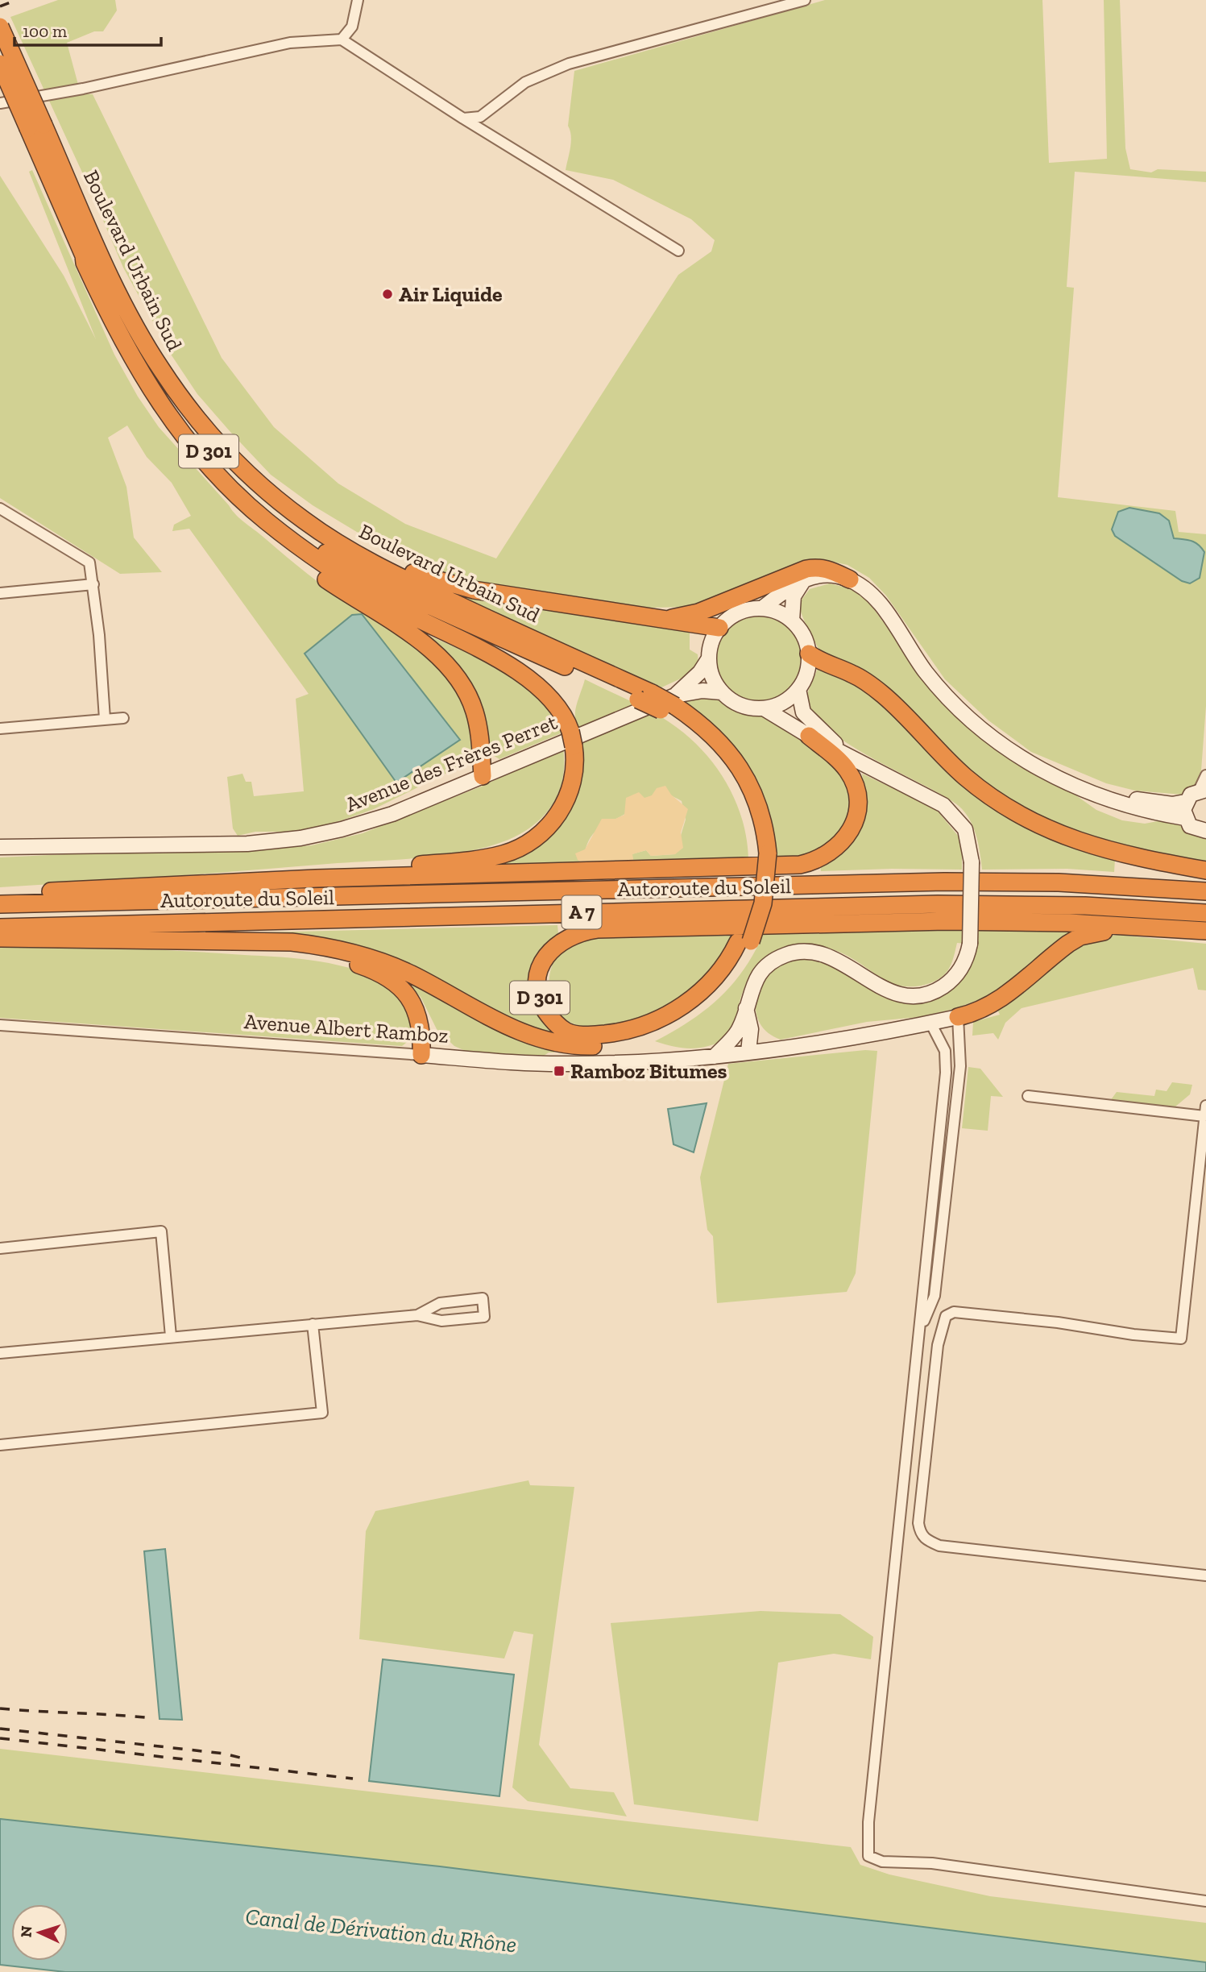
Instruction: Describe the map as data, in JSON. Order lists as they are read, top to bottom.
{
  "streets": {
    "highway": [
      "Boulevard Urbain Sud",
      "D 301",
      "Autoroute du Soleil",
      "A 7"
    ],
    "main road": ["Avenue des Frères Perret", "Avenue Albert Ramboz"]
  },
  "crossings": [
    ["Boulevard Urbain Sud", "D 301"],
    ["D 301", "Avenue des Frères Perret"]
  ],
  "water": ["Canal de Dérivation du Rhône"],
  "places": {
    "other": ["Air Liquide"],
    "transit": ["Ramboz Bitumes"]
  },
  "scale_bar": "100 m",
  "north": "left"
}
